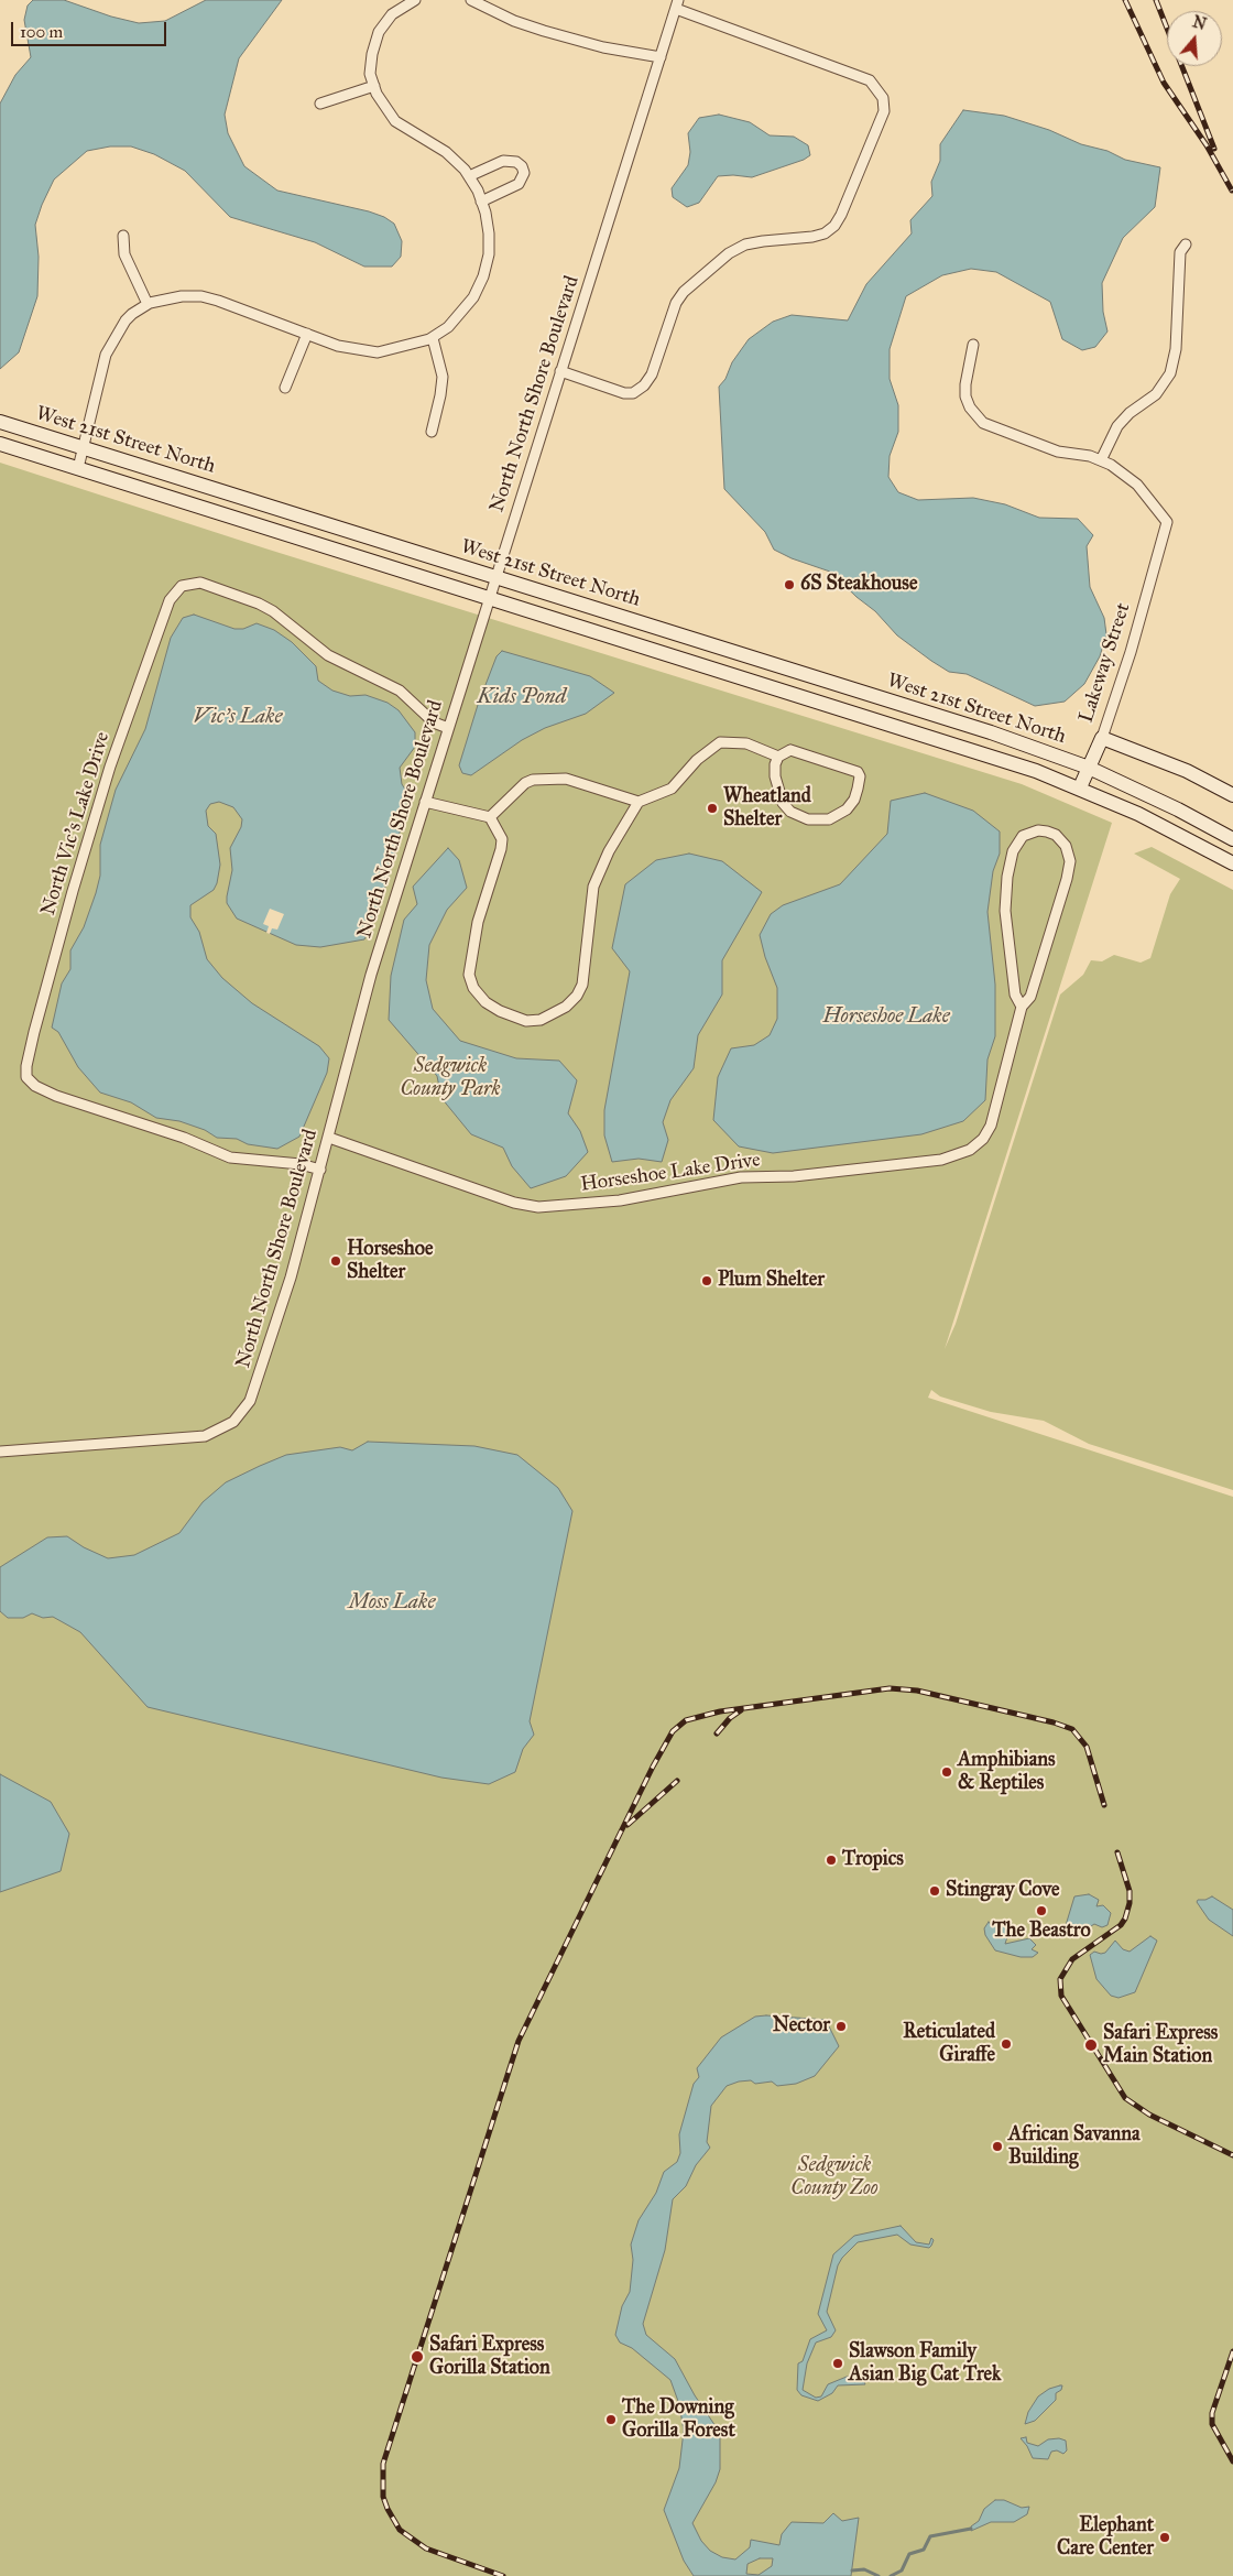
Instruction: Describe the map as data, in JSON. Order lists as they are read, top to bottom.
{
  "streets": {
    "main road": ["West 21st Street North", "Lakeway Street"],
    "street": ["North North Shore Boulevard", "North Vic's Lake Drive", "Horseshoe Lake Drive"]
  },
  "crossings": [
    ["North North Shore Boulevard", "West 21st Street North"],
    ["North North Shore Boulevard", "North Vic's Lake Drive"],
    ["North North Shore Boulevard", "Horseshoe Lake Drive"],
    ["West 21st Street North", "Lakeway Street"]
  ],
  "water": [
    "Kids Pond",
    "Vic's Lake",
    "Horseshoe Lake",
    "Moss Lake"
  ],
  "parks": ["Sedgwick County Park", "Sedgwick County Zoo"],
  "places": [
    "6S Steakhouse",
    "Wheatland Shelter",
    "Horseshoe Shelter",
    "Plum Shelter",
    "Amphibians & Reptiles",
    "Tropics",
    "Stingray Cove",
    "The Beastro",
    "Nector",
    "Reticulated Giraffe",
    "Safari Express Main Station",
    "African Savanna Building",
    "Safari Express Gorilla Station",
    "Slawson Family Asian Big Cat Trek",
    "The Downing Gorilla Forest",
    "Elephant Care Center"
  ],
  "scale_bar": "100 m",
  "north": "top"
}
